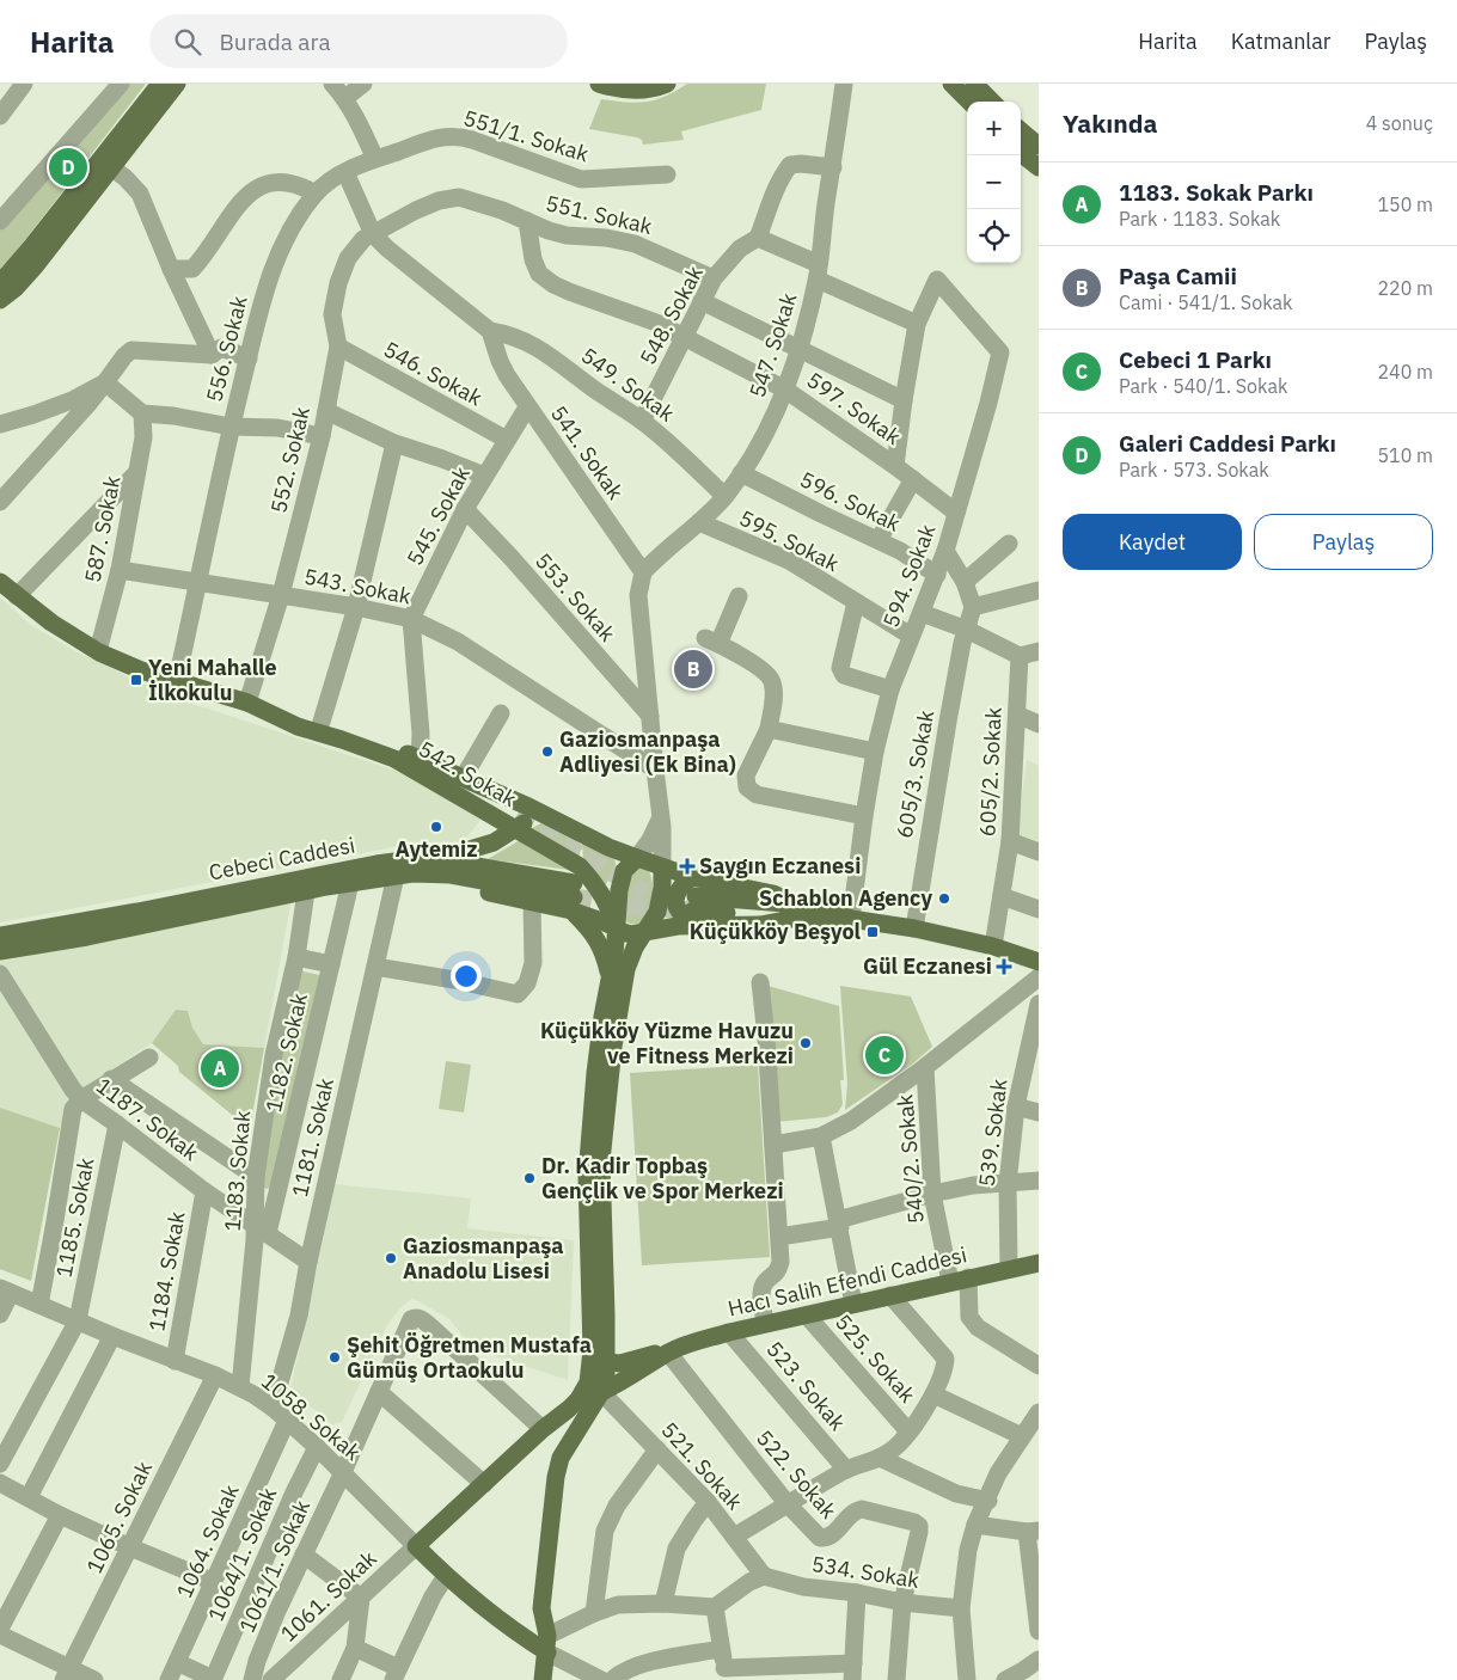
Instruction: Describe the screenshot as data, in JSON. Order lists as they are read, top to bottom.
{
  "streets": {
    "main road": [
      "542. Sokak",
      "Cebeci Caddesi",
      "Hacı Salih Efendi Caddesi",
      "1058. Sokak"
    ],
    "street": [
      "551/1. Sokak",
      "551. Sokak",
      "548. Sokak",
      "547. Sokak",
      "556. Sokak",
      "546. Sokak",
      "549. Sokak",
      "597. Sokak",
      "541. Sokak",
      "552. Sokak",
      "596. Sokak",
      "545. Sokak",
      "587. Sokak",
      "595. Sokak",
      "594. Sokak",
      "543. Sokak",
      "553. Sokak",
      "605/2. Sokak",
      "605/3. Sokak",
      "1182. Sokak",
      "1187. Sokak",
      "539. Sokak",
      "1181. Sokak",
      "540/2. Sokak",
      "1183. Sokak",
      "1185. Sokak",
      "1184. Sokak",
      "525. Sokak",
      "523. Sokak",
      "521. Sokak",
      "522. Sokak",
      "1065. Sokak",
      "1064. Sokak",
      "1064/1. Sokak",
      "1061/1. Sokak",
      "534. Sokak",
      "1061. Sokak"
    ]
  },
  "crossings": [
    ["551/1. Sokak", "556. Sokak"],
    ["551. Sokak", "548. Sokak"],
    ["551. Sokak", "597. Sokak"],
    ["551. Sokak", "552. Sokak"],
    ["548. Sokak", "549. Sokak"],
    ["548. Sokak", "597. Sokak"],
    ["547. Sokak", "549. Sokak"],
    ["547. Sokak", "597. Sokak"],
    ["547. Sokak", "541. Sokak"],
    ["547. Sokak", "596. Sokak"],
    ["547. Sokak", "595. Sokak"],
    ["556. Sokak", "543. Sokak"],
    ["556. Sokak", "542. Sokak"],
    ["546. Sokak", "552. Sokak"],
    ["546. Sokak", "545. Sokak"],
    ["549. Sokak", "541. Sokak"],
    ["597. Sokak", "594. Sokak"],
    ["541. Sokak", "545. Sokak"],
    ["552. Sokak", "543. Sokak"],
    ["552. Sokak", "542. Sokak"],
    ["596. Sokak", "594. Sokak"],
    ["545. Sokak", "543. Sokak"],
    ["545. Sokak", "553. Sokak"],
    ["587. Sokak", "543. Sokak"],
    ["587. Sokak", "542. Sokak"],
    ["595. Sokak", "594. Sokak"],
    ["Cebeci Caddesi", "1182. Sokak"],
    ["Cebeci Caddesi", "1181. Sokak"],
    ["Cebeci Caddesi", "1183. Sokak"],
    ["1182. Sokak", "1187. Sokak"],
    ["1182. Sokak", "1183. Sokak"],
    ["1187. Sokak", "1181. Sokak"],
    ["1187. Sokak", "1183. Sokak"],
    ["1187. Sokak", "1185. Sokak"],
    ["1187. Sokak", "1184. Sokak"],
    ["539. Sokak", "Hacı Salih Efendi Caddesi"],
    ["1181. Sokak", "1058. Sokak"],
    ["540/2. Sokak", "Hacı Salih Efendi Caddesi"],
    ["1183. Sokak", "1058. Sokak"],
    ["1185. Sokak", "1058. Sokak"],
    ["1184. Sokak", "1058. Sokak"],
    ["Hacı Salih Efendi Caddesi", "525. Sokak"],
    ["Hacı Salih Efendi Caddesi", "523. Sokak"],
    ["Hacı Salih Efendi Caddesi", "522. Sokak"],
    ["1058. Sokak", "1065. Sokak"],
    ["1058. Sokak", "1064. Sokak"],
    ["1058. Sokak", "1064/1. Sokak"],
    ["1058. Sokak", "1061/1. Sokak"],
    ["1058. Sokak", "1061. Sokak"],
    ["521. Sokak", "534. Sokak"],
    ["522. Sokak", "534. Sokak"]
  ],
  "places": {
    "transit": ["Yeni Mahalle İlkokulu", "Küçükköy Beşyol"],
    "other": [
      "Gaziosmanpaşa Adliyesi (Ek Bina)",
      "Aytemiz",
      "Schablon Agency",
      "Küçükköy Yüzme Havuzu ve Fitness Merkezi",
      "Dr. Kadir Topbaş Gençlik ve Spor Merkezi",
      "Gaziosmanpaşa Anadolu Lisesi",
      "Şehit Öğretmen Mustafa Gümüş Ortaokulu"
    ],
    "health": ["Saygın Eczanesi", "Gül Eczanesi"]
  },
  "page": {
    "header": "Harita",
    "search": "Burada ara",
    "nav": ["Harita", "Katmanlar", "Paylaş"],
    "heading": ["Yakında", "4 sonuç"],
    "map_buttons": ["+", "−"],
    "pins": [
      "D",
      "B",
      "C",
      "A"
    ],
    "list": [
      {
        "mark": "A",
        "name": "1183. Sokak Parkı",
        "note": "Park · 1183. Sokak",
        "value": "150 m"
      },
      {
        "mark": "B",
        "name": "Paşa Camii",
        "note": "Cami · 541/1. Sokak",
        "value": "220 m"
      },
      {
        "mark": "C",
        "name": "Cebeci 1 Parkı",
        "note": "Park · 540/1. Sokak",
        "value": "240 m"
      },
      {
        "mark": "D",
        "name": "Galeri Caddesi Parkı",
        "note": "Park · 573. Sokak",
        "value": "510 m"
      }
    ],
    "buttons": ["Kaydet", "Paylaş"]
  }
}
